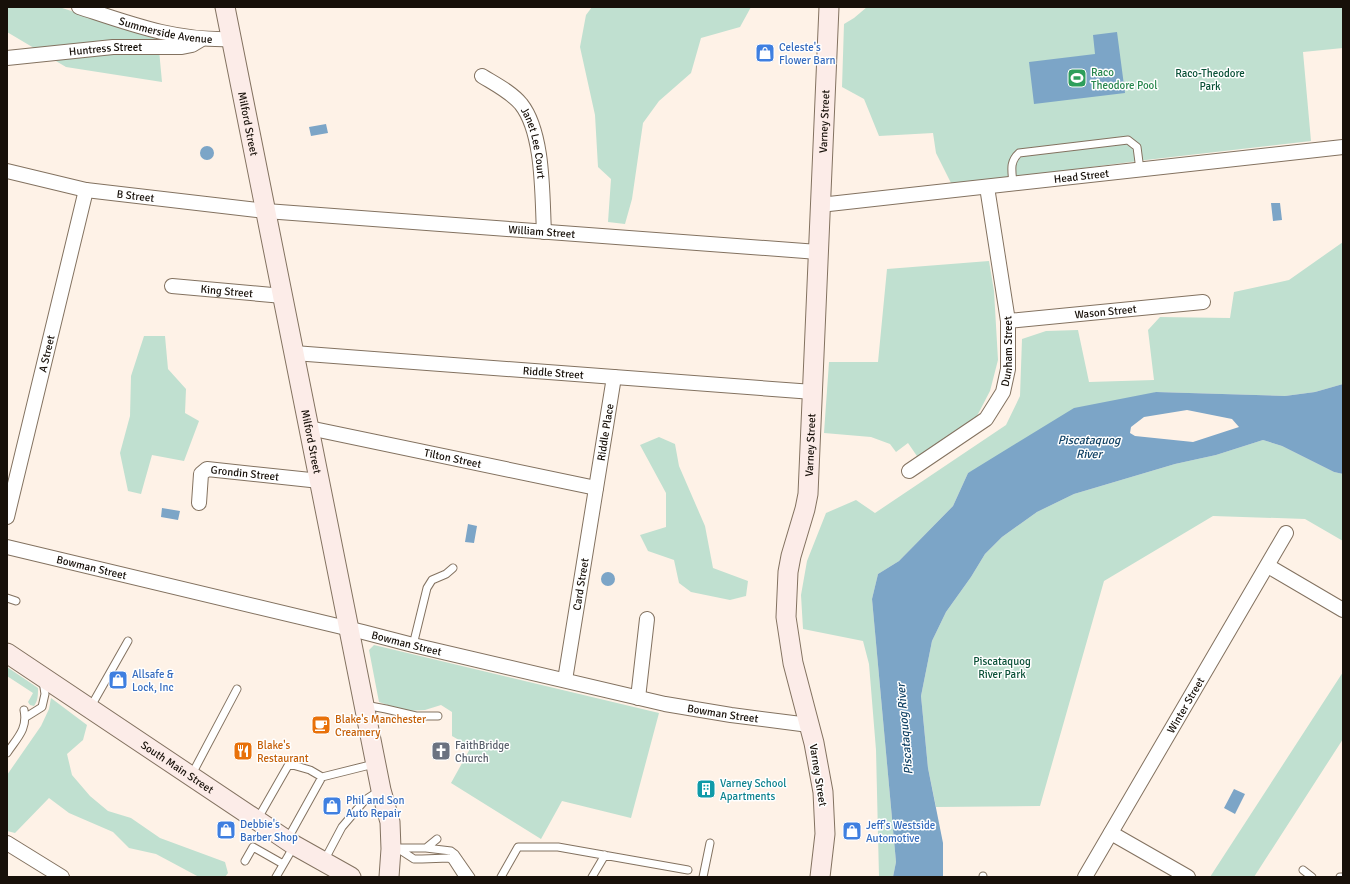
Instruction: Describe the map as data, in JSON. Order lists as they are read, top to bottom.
{
  "streets": {
    "main road": ["Varney Street", "Milford Street", "South Main Street"],
    "street": [
      "Summerside Avenue",
      "Huntress Street",
      "Janet Lee Court",
      "Head Street",
      "B Street",
      "William Street",
      "King Street",
      "Wason Street",
      "Dunham Street",
      "A Street",
      "Riddle Street",
      "Riddle Place",
      "Tilton Street",
      "Grondin Street",
      "Bowman Street",
      "Card Street",
      "Winter Street"
    ]
  },
  "crossings": [
    ["Summerside Avenue", "Huntress Street"],
    ["Summerside Avenue", "Milford Street"],
    ["Varney Street", "Head Street"],
    ["Varney Street", "William Street"],
    ["Varney Street", "Riddle Street"],
    ["Varney Street", "Bowman Street"],
    ["Milford Street", "B Street"],
    ["Milford Street", "William Street"],
    ["Milford Street", "King Street"],
    ["Milford Street", "Riddle Street"],
    ["Milford Street", "Tilton Street"],
    ["Milford Street", "Grondin Street"],
    ["Milford Street", "Bowman Street"],
    ["Janet Lee Court", "William Street"],
    ["Head Street", "Dunham Street"],
    ["B Street", "William Street"],
    ["B Street", "A Street"],
    ["Wason Street", "Dunham Street"],
    ["Riddle Street", "Riddle Place"],
    ["Riddle Place", "Tilton Street"],
    ["Riddle Place", "Card Street"],
    ["Tilton Street", "Card Street"],
    ["Bowman Street", "Card Street"]
  ],
  "water": ["Piscataquog River"],
  "parks": ["Raco-Theodore Park", "Piscataquog River Park"],
  "places": {
    "shop": [
      "Celeste's Flower Barn",
      "Allsafe & Lock, Inc",
      "Phil and Son Auto Repair",
      "Debbie's Barber Shop",
      "Jeff's Westside Automotive"
    ],
    "sports": ["Raco Theodore Pool"],
    "cafe": ["Blake's Manchester Creamery"],
    "restaurant": ["Blake's Restaurant"],
    "church": ["FaithBridge Church"],
    "building": ["Varney School Apartments"]
  }
}
